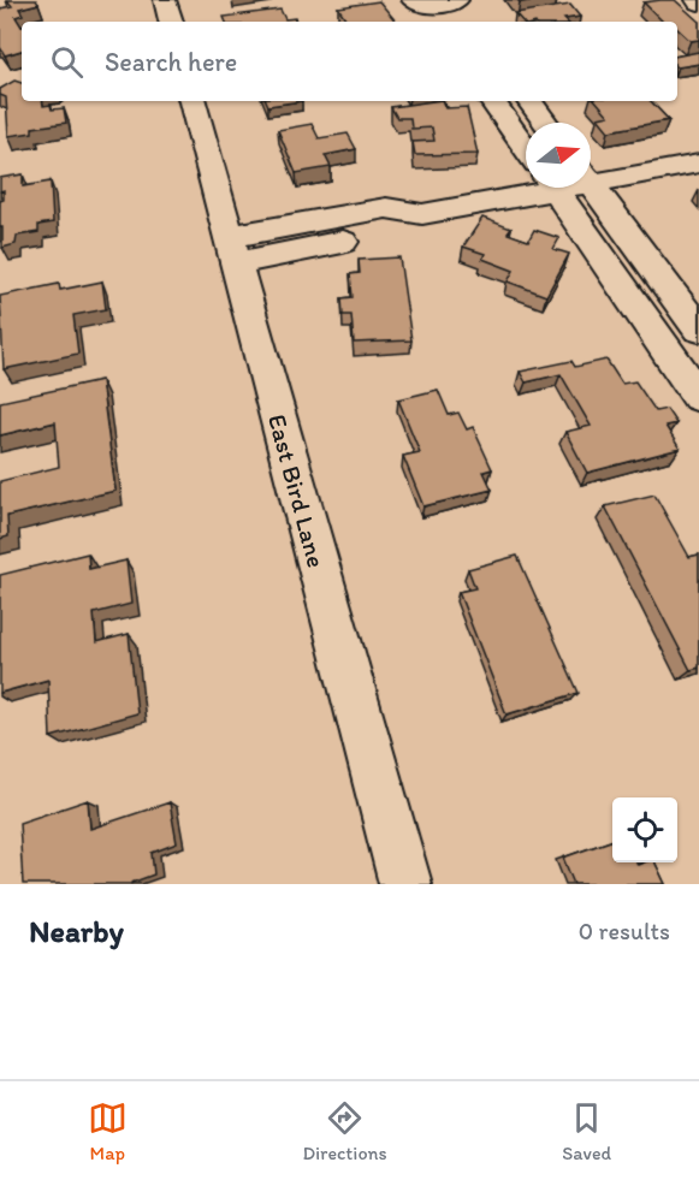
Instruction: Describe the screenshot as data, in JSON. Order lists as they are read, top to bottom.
{
  "streets": {
    "street": ["East Bird Lane"]
  },
  "north": "right",
  "page": {
    "search": "Search here",
    "heading": ["Nearby", "0 results"],
    "nav": ["Map", "Directions", "Saved"]
  }
}
